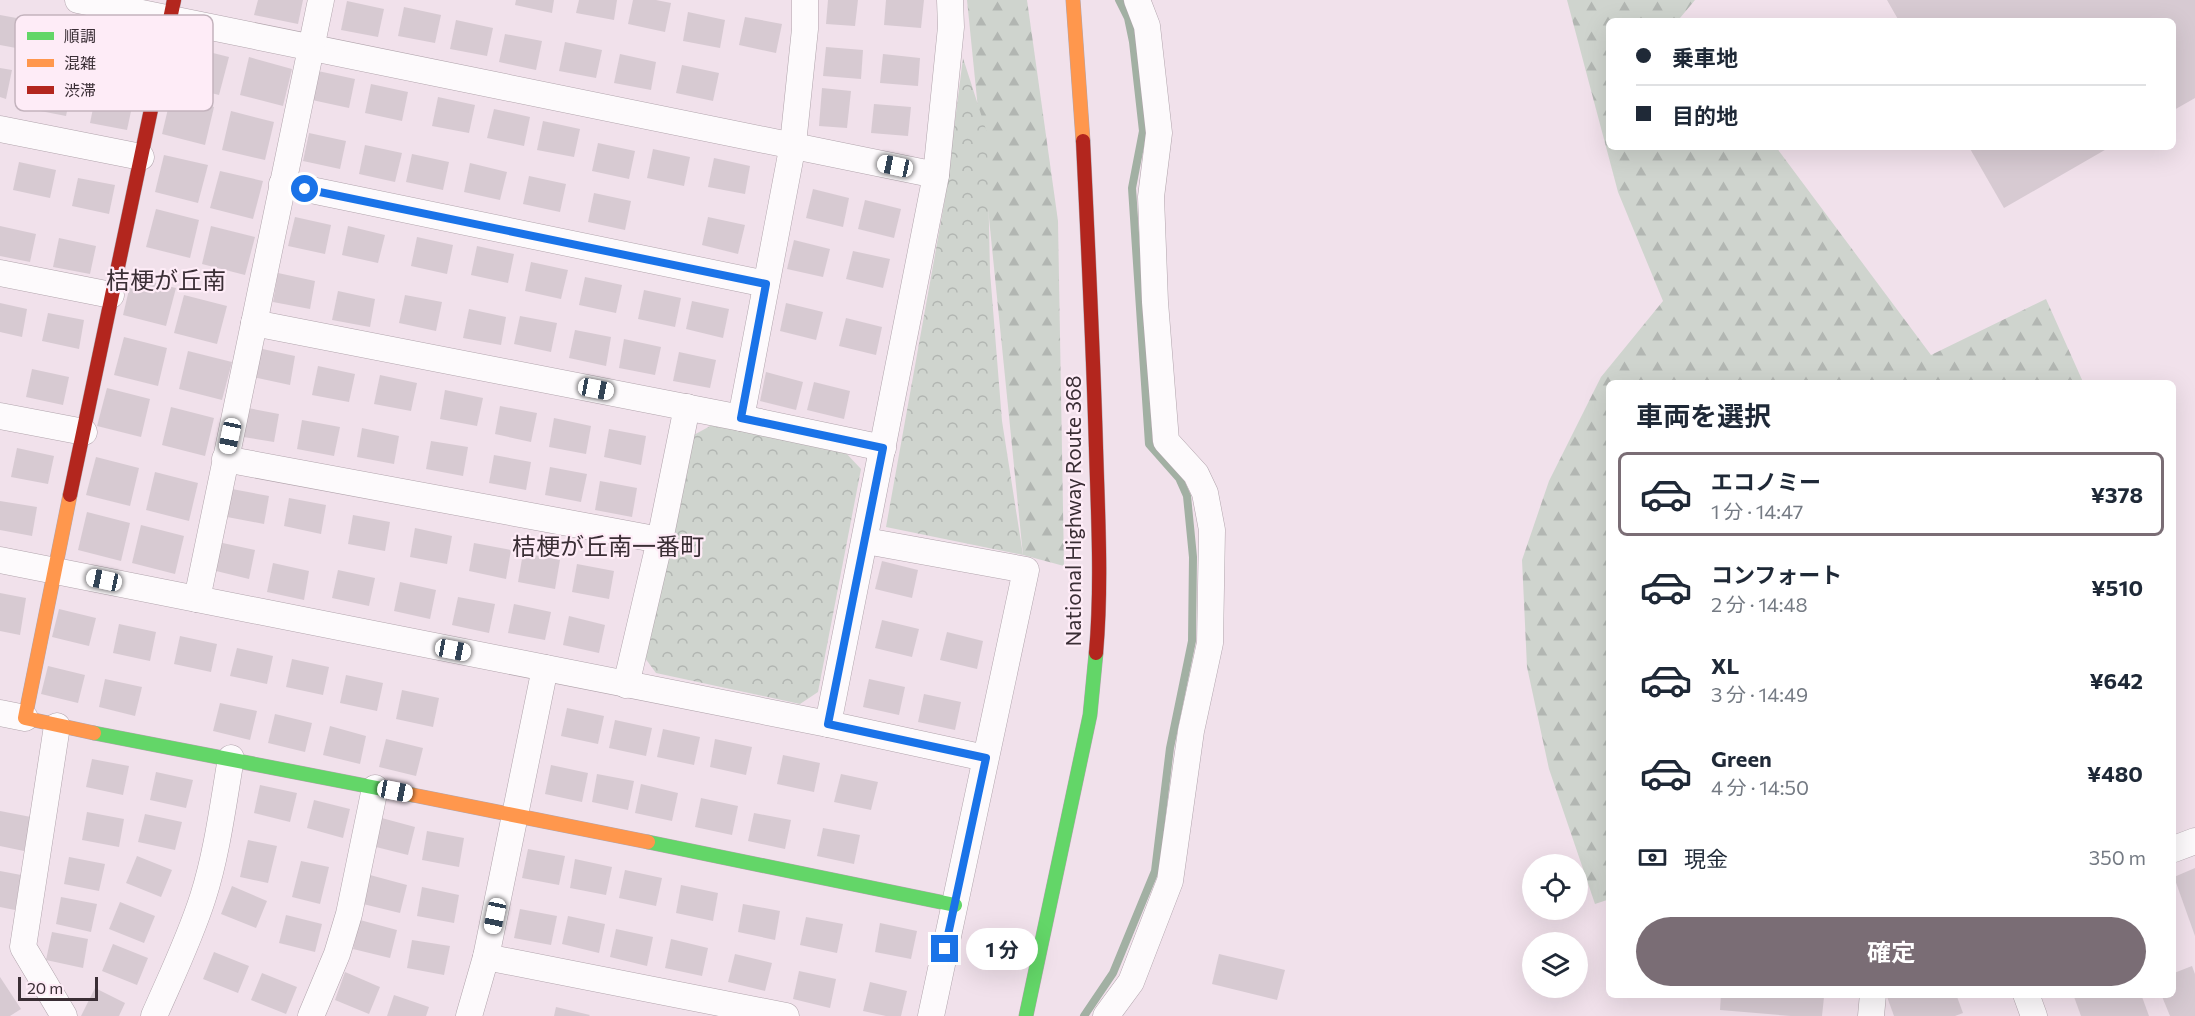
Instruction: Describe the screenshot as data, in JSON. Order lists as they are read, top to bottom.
{
  "streets": {
    "main road": ["National Highway Route 368"]
  },
  "districts": ["桔梗が丘南", "桔梗が丘南一番町"],
  "legend": ["順調", "混雑", "渋滞"],
  "scale_bar": "20 m",
  "page": {
    "banner": ["乗車地", "目的地"],
    "heading": "車両を選択",
    "list": [
      {
        "name": "エコノミー",
        "note": "1 分 · 14:47",
        "value": "¥378"
      },
      {
        "name": "コンフォート",
        "note": "2 分 · 14:48",
        "value": "¥510"
      },
      {
        "name": "XL",
        "note": "3 分 · 14:49",
        "value": "¥642"
      },
      {
        "name": "Green",
        "note": "4 分 · 14:50",
        "value": "¥480"
      }
    ],
    "pay": ["現金", "350 m"],
    "buttons": "確定",
    "bubble": "1 分",
    "scale": "20 m"
  }
}
